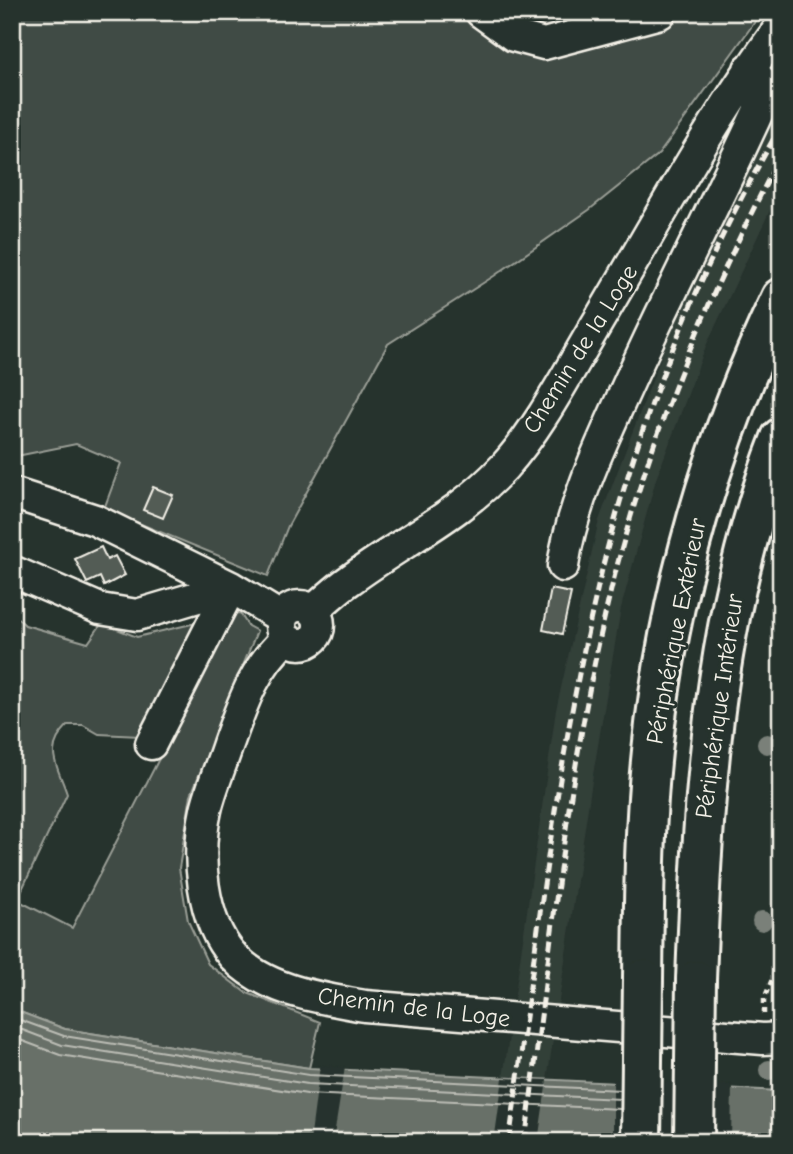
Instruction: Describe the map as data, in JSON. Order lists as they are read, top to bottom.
{
  "streets": {
    "highway": ["Périphérique Extérieur", "Périphérique Intérieur"],
    "street": ["Chemin de la Loge"]
  }
}
